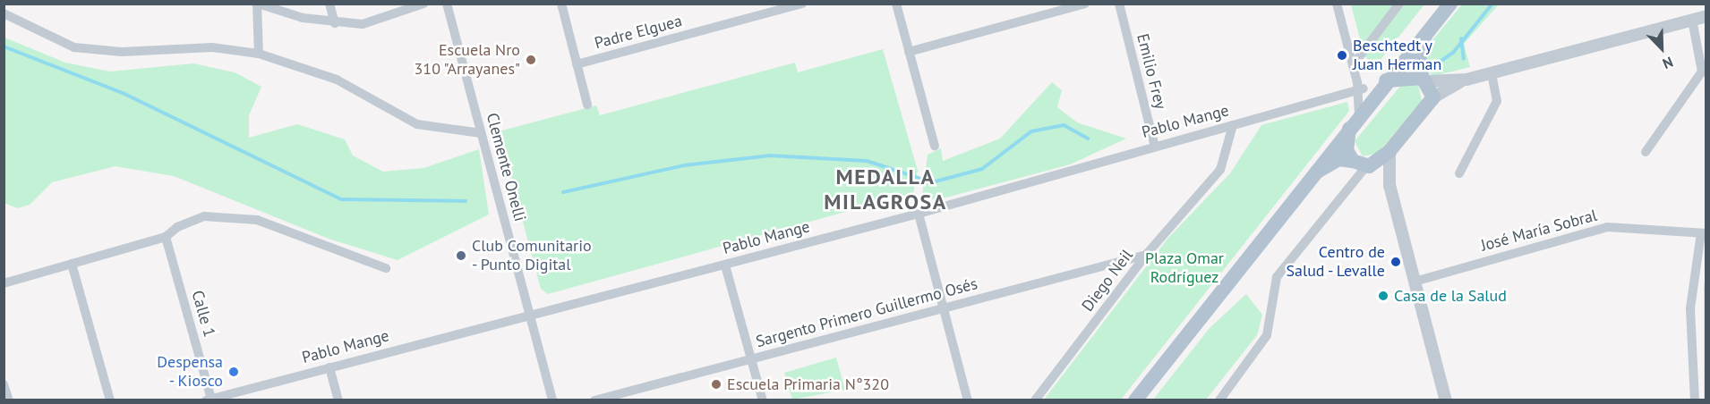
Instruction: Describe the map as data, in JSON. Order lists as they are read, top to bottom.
{
  "streets": {
    "street": [
      "Padre Elguea",
      "Emilio Frey",
      "Pablo Mange",
      "Clemente Onelli",
      "José María Sobral",
      "Diego Neil",
      "Sargento Primero Guillermo Osés",
      "Calle 1"
    ]
  },
  "crossings": [
    ["Emilio Frey", "Pablo Mange"],
    ["Pablo Mange", "Clemente Onelli"],
    ["Pablo Mange", "Diego Neil"],
    ["Pablo Mange", "Calle 1"],
    ["Diego Neil", "Sargento Primero Guillermo Osés"]
  ],
  "districts": ["MEDALLA MILAGROSA"],
  "parks": ["Plaza Omar Rodríguez"],
  "places": [
    "Beschtedt y Juan Herman",
    "Escuela Nro 310 \"Arrayanes\"",
    "Club Comunitario - Punto Digital",
    "Centro de Salud - Levalle",
    "Casa de la Salud",
    "Despensa - Kiosco",
    "Escuela Primaria N°320"
  ],
  "north": "bottom right"
}
